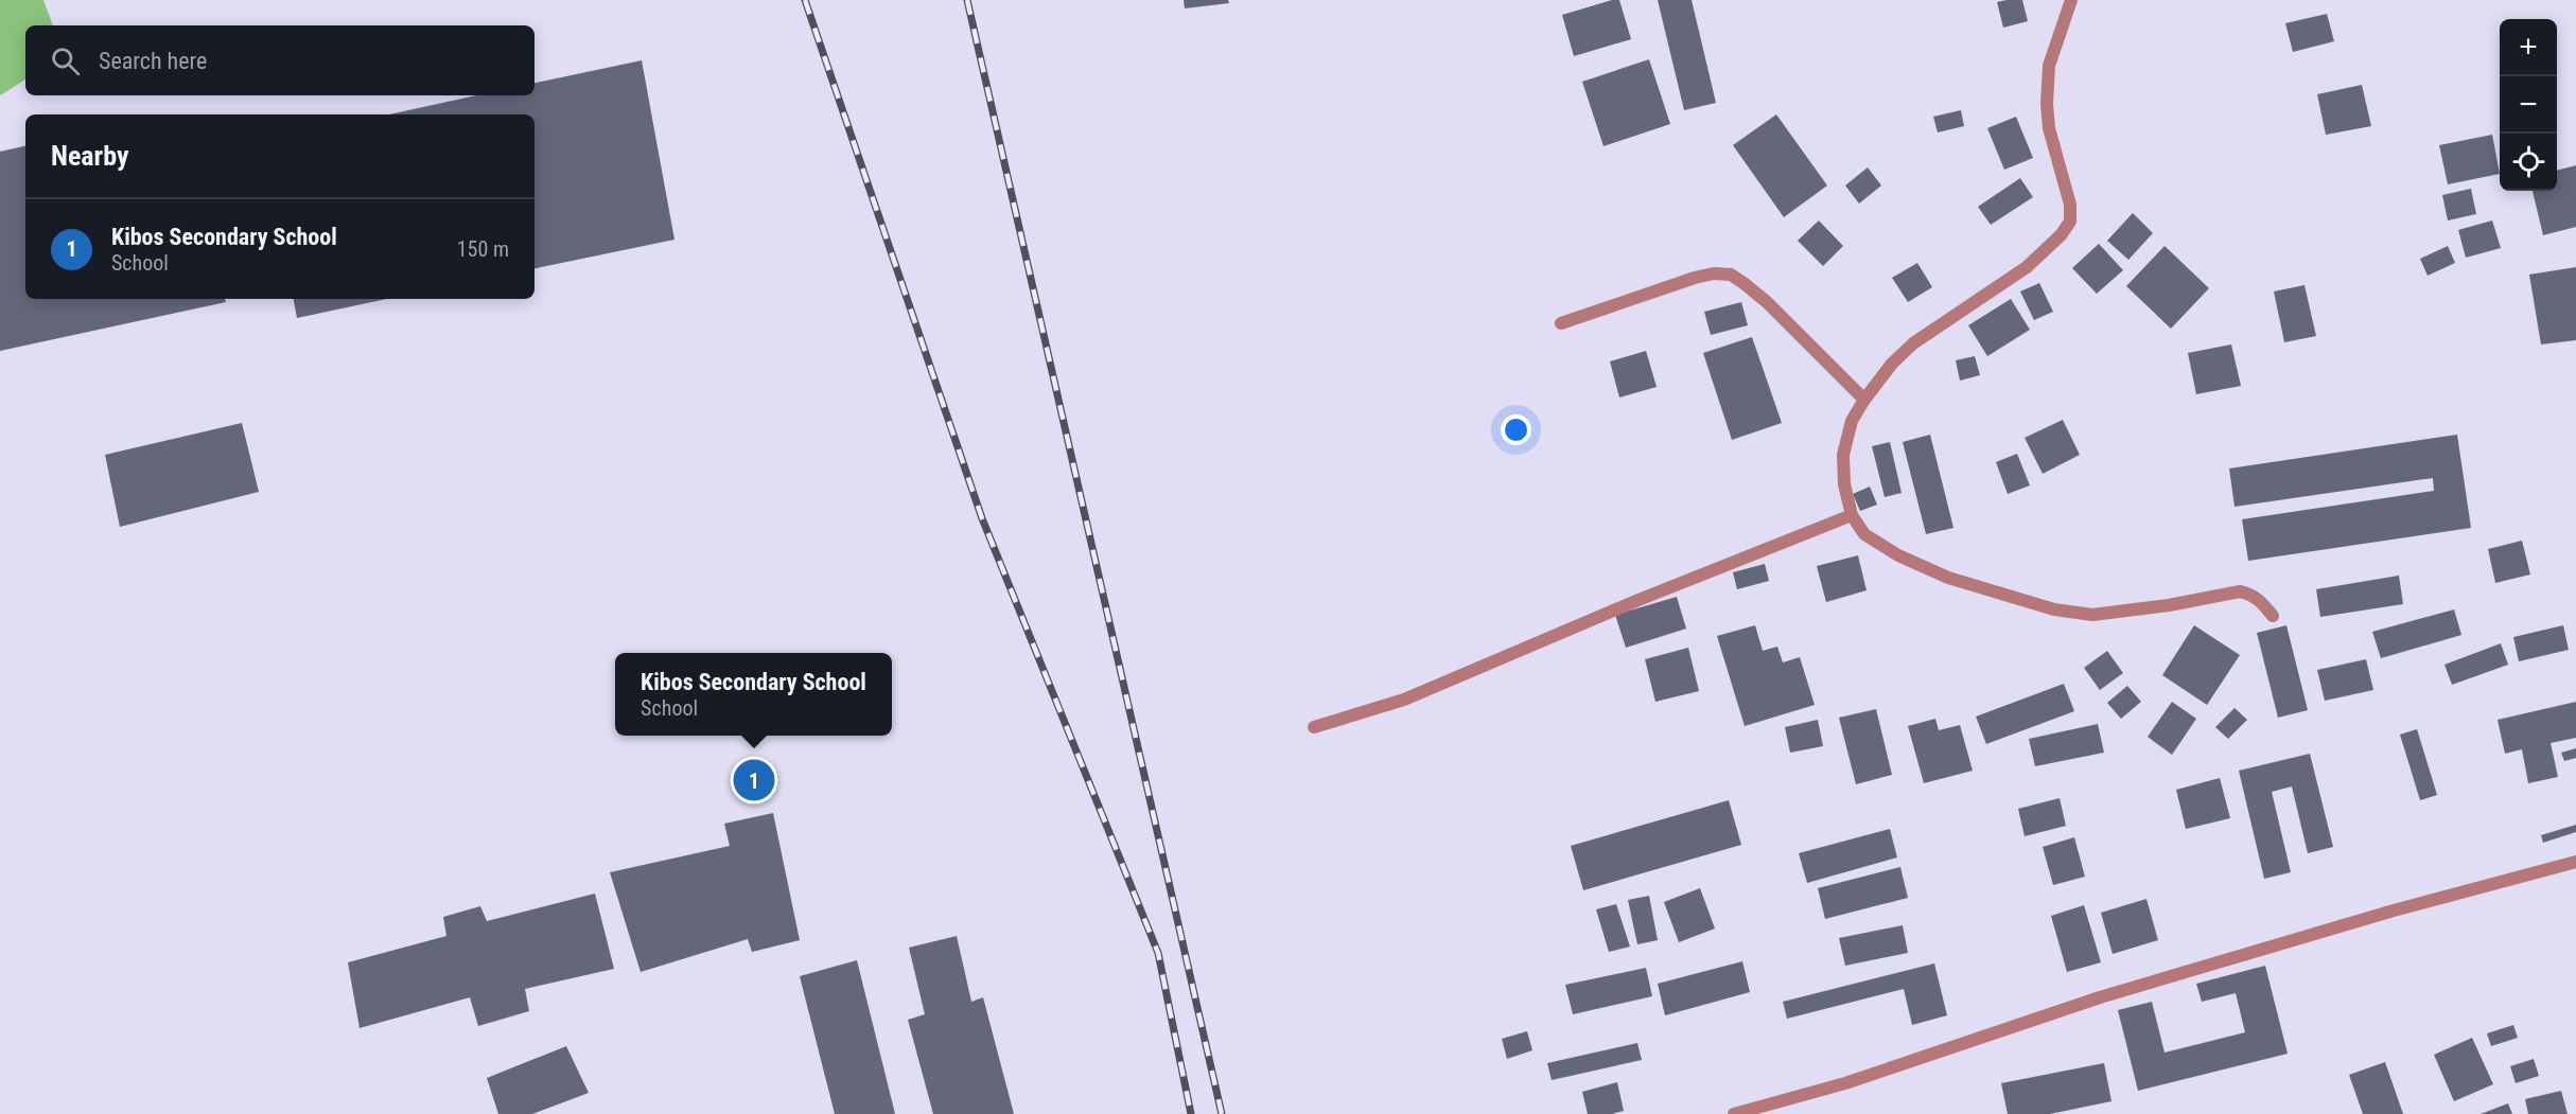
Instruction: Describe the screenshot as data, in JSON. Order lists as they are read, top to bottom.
{
  "page": {
    "map_buttons": ["+", "−"],
    "search": "Search here",
    "heading": "Nearby",
    "list": [
      {
        "mark": "1",
        "name": "Kibos Secondary School",
        "note": "School",
        "value": "150 m"
      }
    ],
    "popup": ["Kibos Secondary School", "School"],
    "pins": "1"
  }
}
